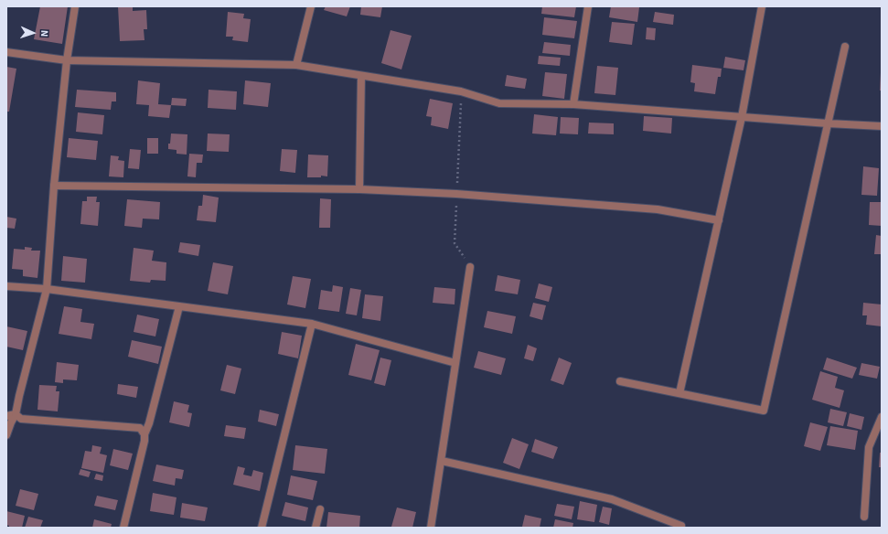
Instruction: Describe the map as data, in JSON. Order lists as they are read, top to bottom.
{
  "north": "right"
}
